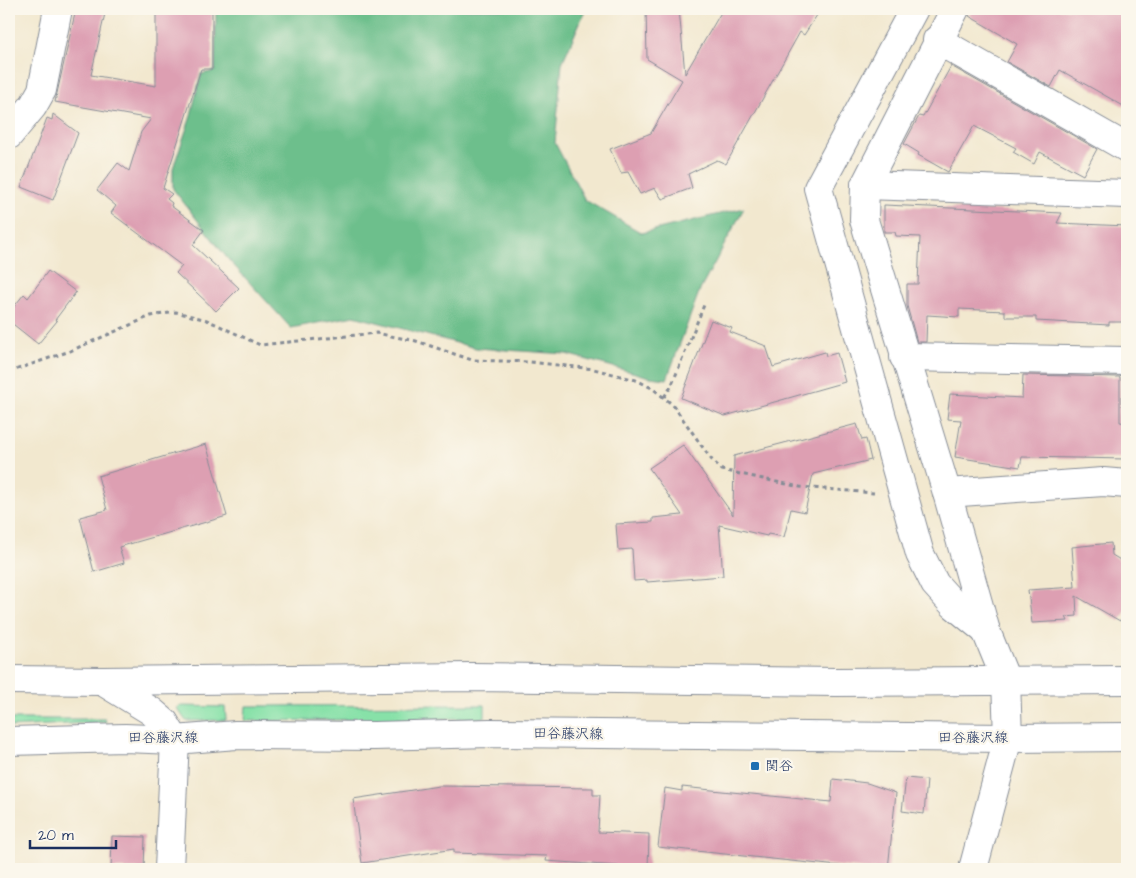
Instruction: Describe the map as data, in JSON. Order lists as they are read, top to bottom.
{
  "streets": {
    "street": ["田谷藤沢線"]
  },
  "places": {
    "transit": ["関谷"]
  },
  "scale_bar": "20 m"
}
